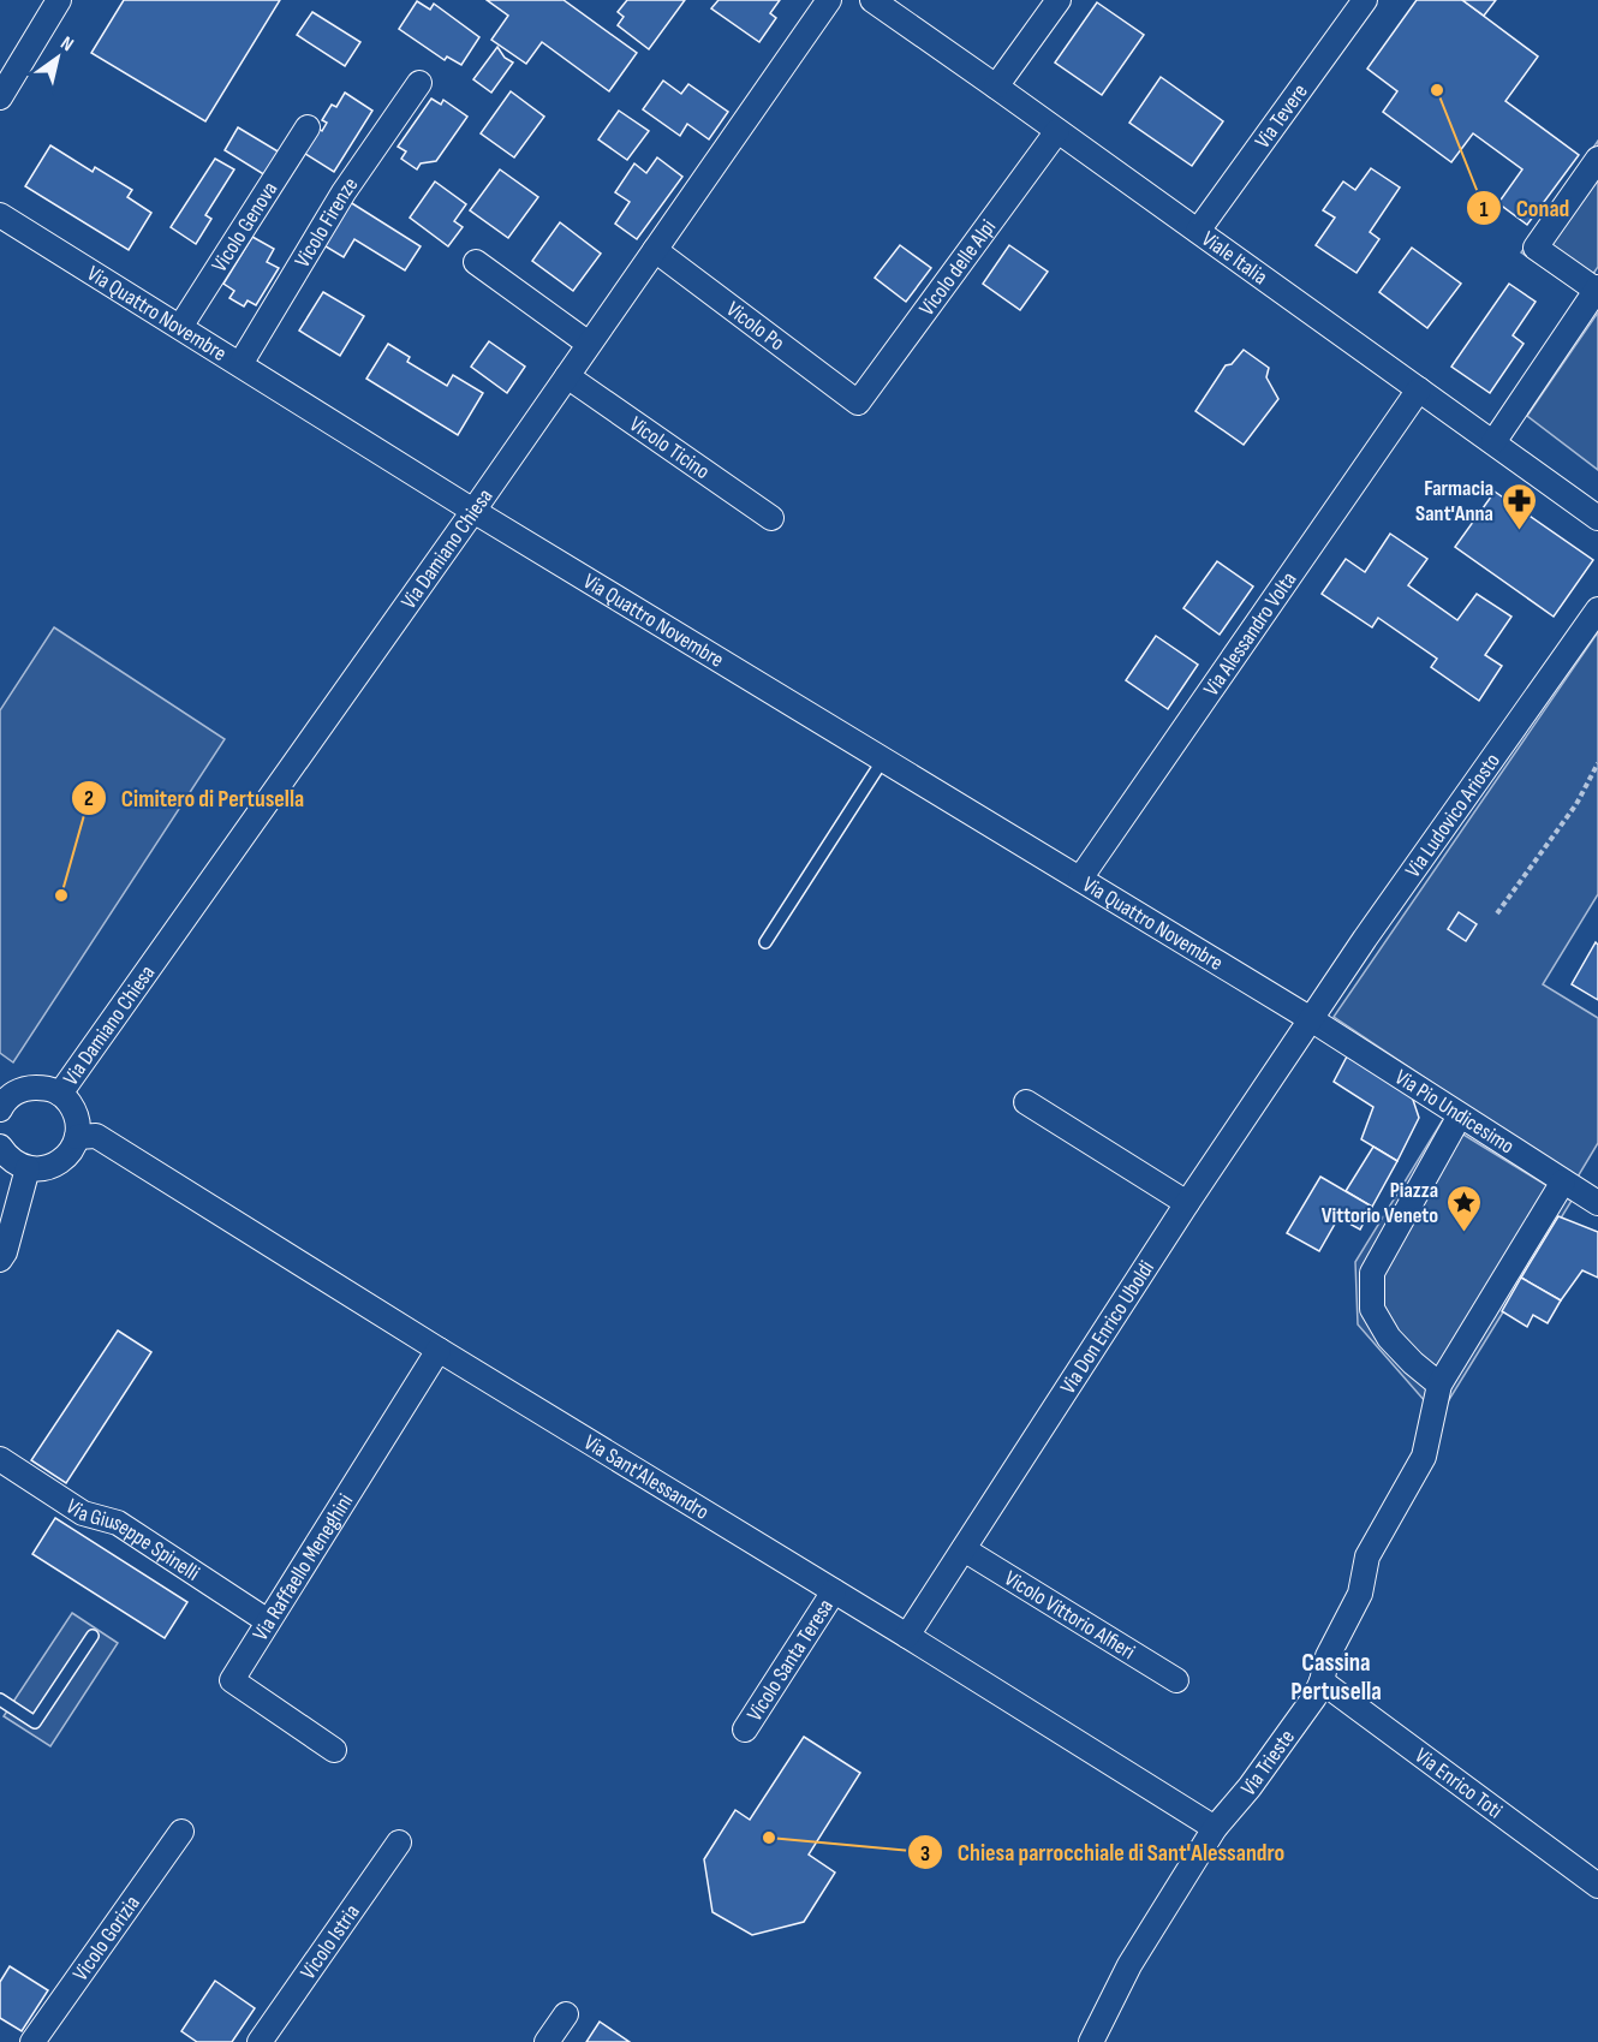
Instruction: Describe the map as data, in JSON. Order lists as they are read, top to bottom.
{
  "streets": {
    "street": [
      "Via Tevere",
      "Vicolo Firenze",
      "Vicolo Genova",
      "Viale Italia",
      "Vicolo delle Alpi",
      "Via Quattro Novembre",
      "Vicolo Po",
      "Vicolo Ticino",
      "Via Damiano Chiesa",
      "Via Alessandro Volta",
      "Via Ludovico Ariosto",
      "Via Pio Undicesimo",
      "Via Don Enrico Uboldi",
      "Via Sant'Alessandro",
      "Via Giuseppe Spinelli",
      "Via Raffaello Meneghini",
      "Vicolo Vittorio Alfieri",
      "Vicolo Santa Teresa",
      "Via Trieste",
      "Via Enrico Toti",
      "Vicolo Gorizia",
      "Vicolo Istria"
    ]
  },
  "crossings": [
    ["Via Tevere", "Viale Italia"],
    ["Vicolo Firenze", "Via Quattro Novembre"],
    ["Vicolo Genova", "Via Quattro Novembre"],
    ["Viale Italia", "Vicolo delle Alpi"],
    ["Viale Italia", "Via Alessandro Volta"],
    ["Vicolo delle Alpi", "Vicolo Po"],
    ["Via Quattro Novembre", "Via Damiano Chiesa"],
    ["Via Quattro Novembre", "Via Alessandro Volta"],
    ["Via Quattro Novembre", "Via Ludovico Ariosto"],
    ["Via Quattro Novembre", "Via Pio Undicesimo"],
    ["Via Quattro Novembre", "Via Don Enrico Uboldi"],
    ["Vicolo Po", "Via Damiano Chiesa"],
    ["Vicolo Ticino", "Via Damiano Chiesa"],
    ["Via Ludovico Ariosto", "Via Pio Undicesimo"],
    ["Via Ludovico Ariosto", "Via Don Enrico Uboldi"],
    ["Via Pio Undicesimo", "Via Don Enrico Uboldi"],
    ["Via Don Enrico Uboldi", "Via Sant'Alessandro"],
    ["Via Don Enrico Uboldi", "Vicolo Vittorio Alfieri"],
    ["Via Sant'Alessandro", "Via Raffaello Meneghini"],
    ["Via Sant'Alessandro", "Vicolo Santa Teresa"],
    ["Via Sant'Alessandro", "Via Trieste"],
    ["Via Giuseppe Spinelli", "Via Raffaello Meneghini"],
    ["Via Trieste", "Via Enrico Toti"]
  ],
  "districts": ["Cassina Pertusella"],
  "places": {
    "other": ["Conad", "Cimitero di Pertusella", "Chiesa parrocchiale di Sant'Alessandro"],
    "pharmacy": ["Farmacia Sant'Anna"],
    "place": ["Piazza Vittorio Veneto"]
  },
  "north": "top right"
}
